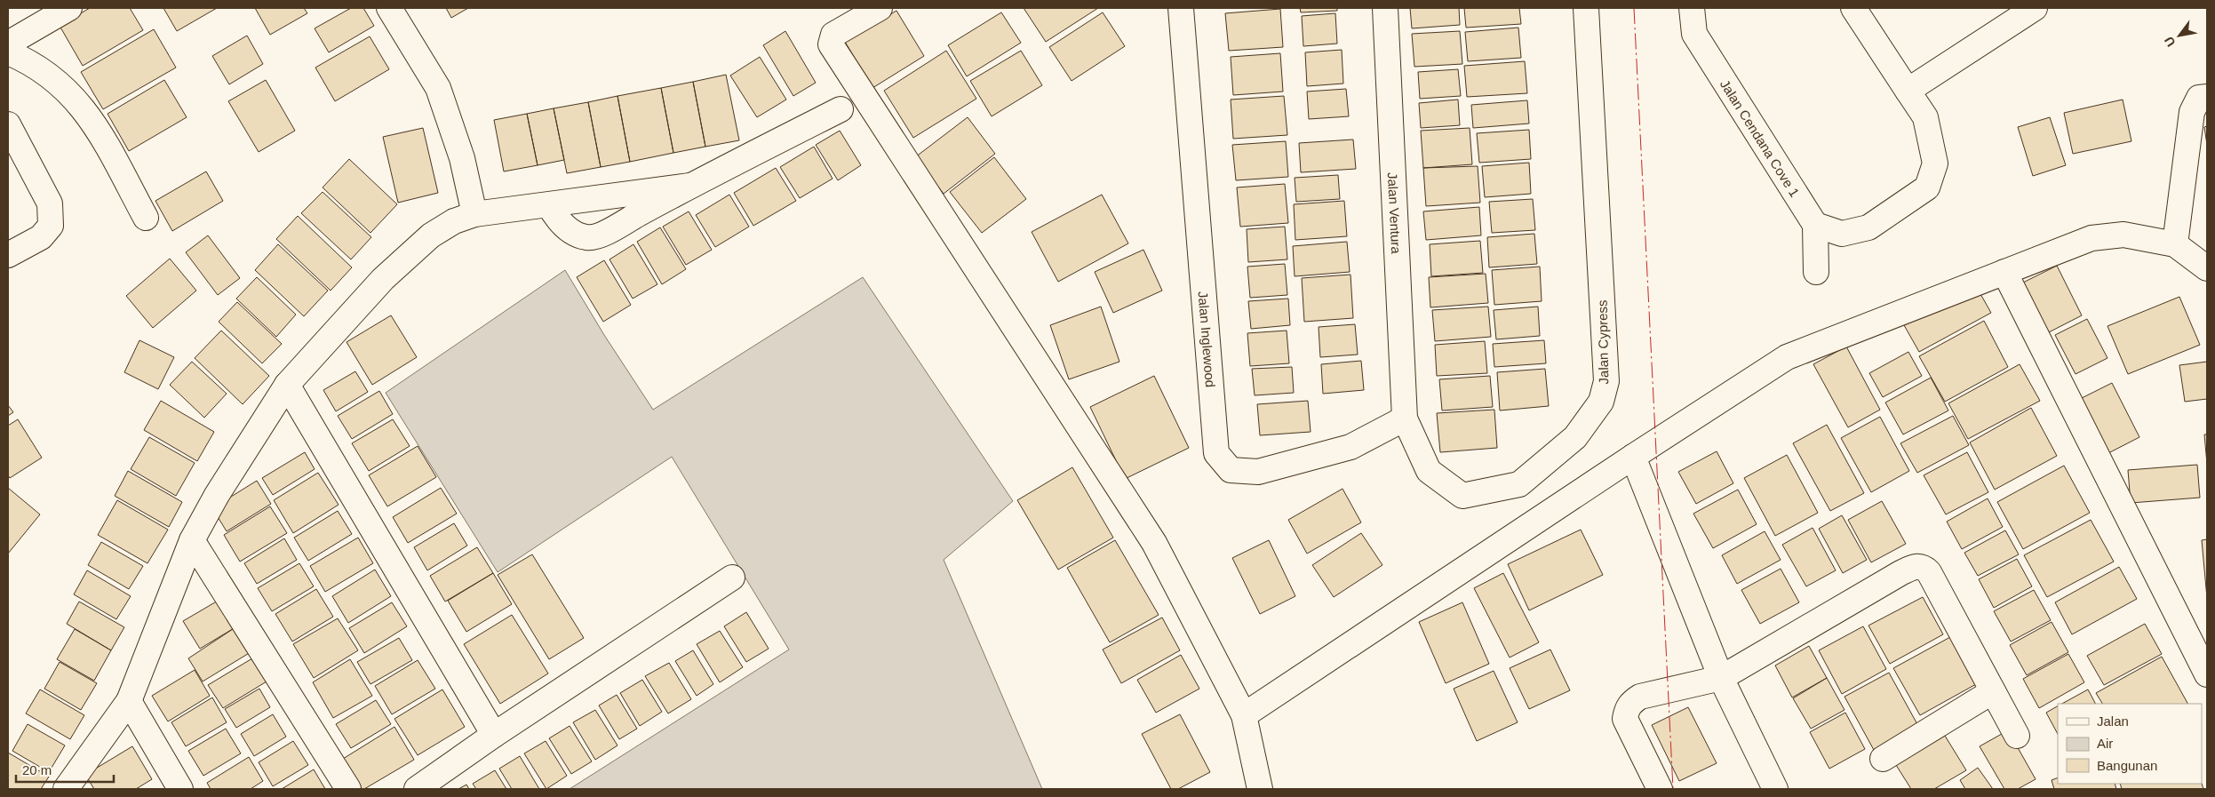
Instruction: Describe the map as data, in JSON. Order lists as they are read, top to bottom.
{
  "streets": {
    "street": [
      "Jalan Cendana Cove 1",
      "Jalan Ventura",
      "Jalan Inglewood",
      "Jalan Cypress"
    ]
  },
  "crossings": [
    ["Jalan Ventura", "Jalan Inglewood"],
    ["Jalan Ventura", "Jalan Cypress"],
    ["Jalan Inglewood", "Jalan Cypress"]
  ],
  "legend": ["Jalan", "Air", "Bangunan"],
  "scale_bar": "20 m",
  "north": "bottom left"
}
